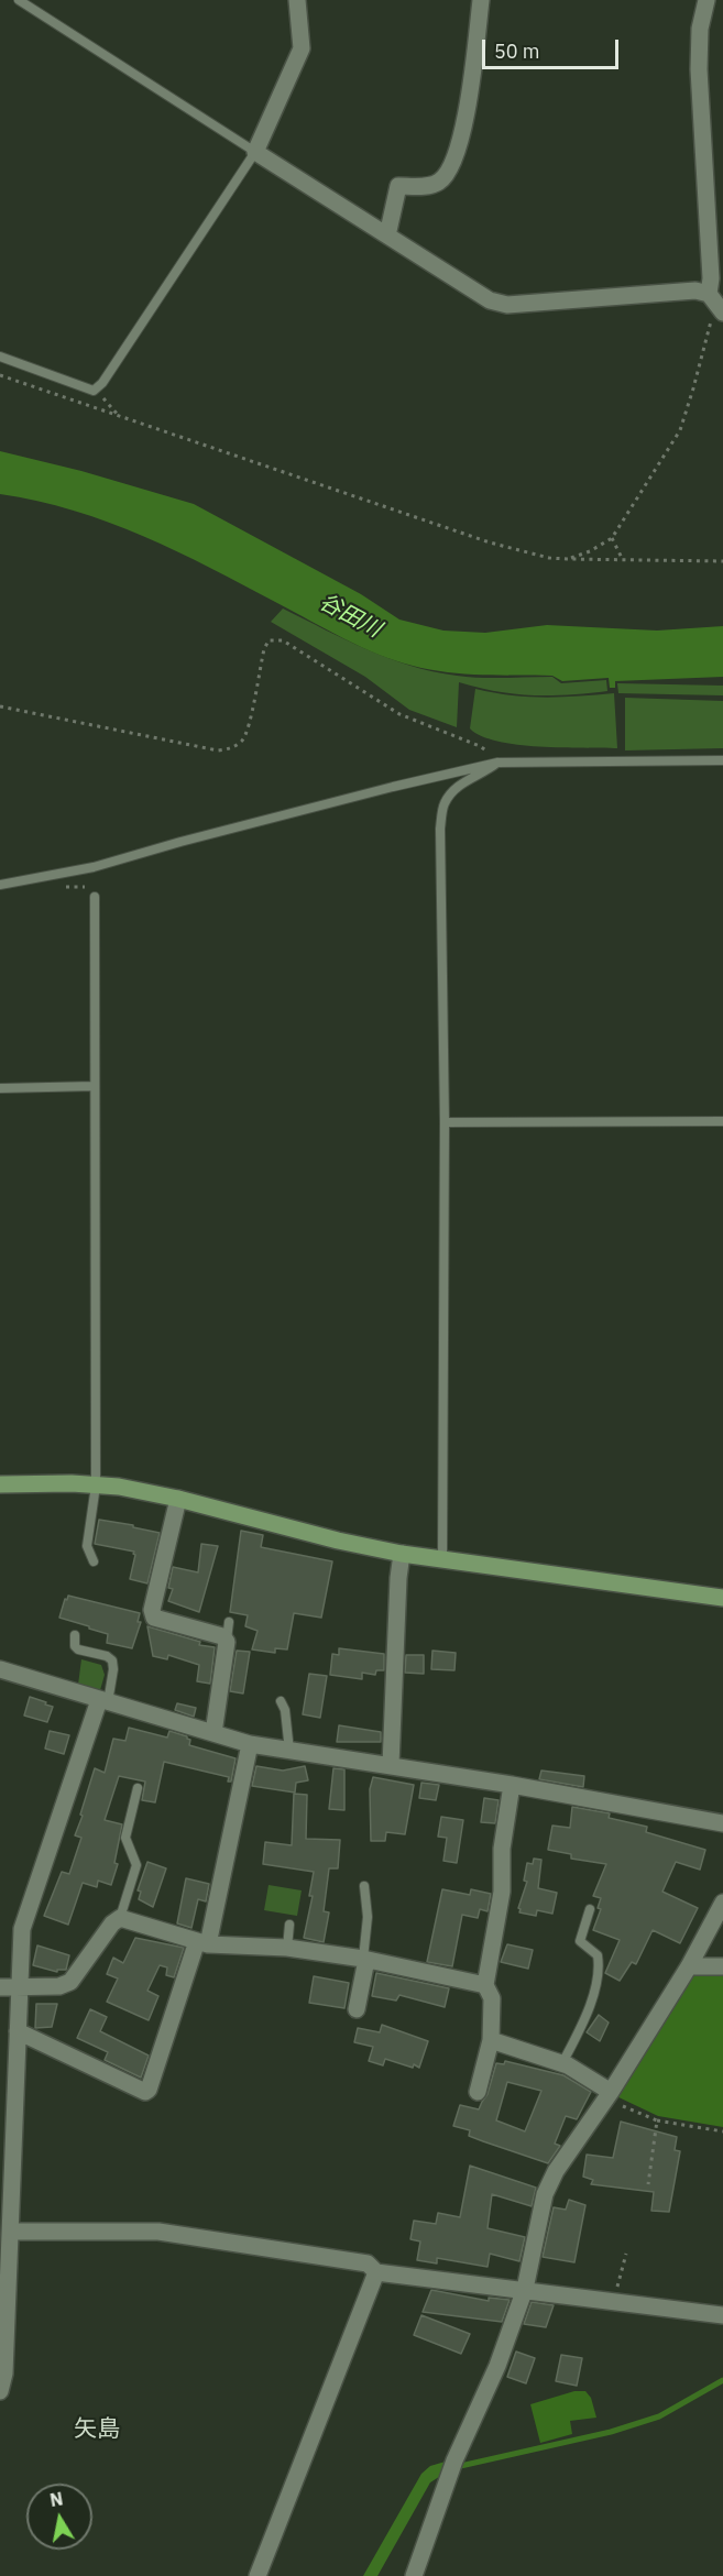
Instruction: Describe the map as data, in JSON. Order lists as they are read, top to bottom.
{
  "districts": ["矢島"],
  "water": ["谷田川"],
  "scale_bar": "50 m",
  "north": "top"
}
